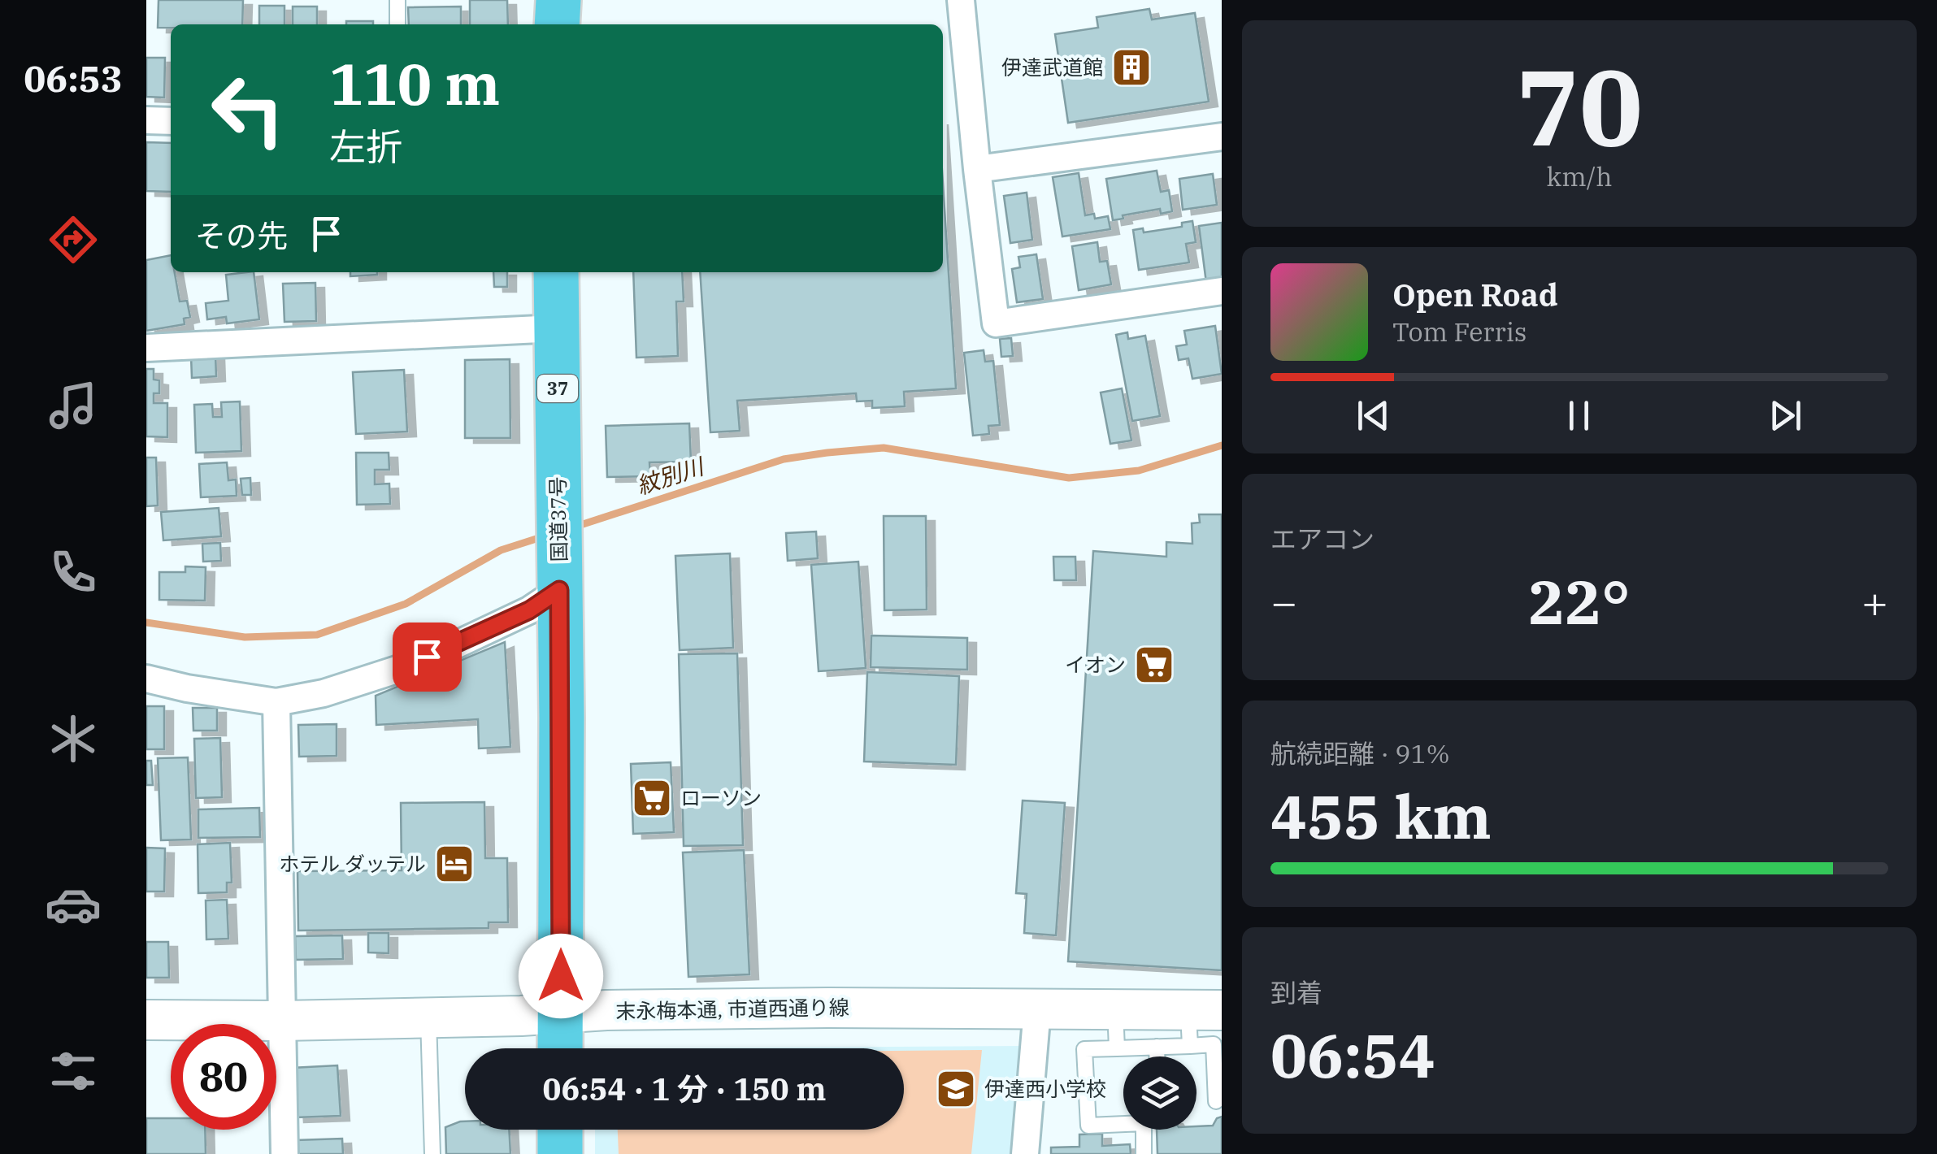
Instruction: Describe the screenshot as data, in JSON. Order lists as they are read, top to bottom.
{
  "streets": {
    "highway": ["37", "国道37号"],
    "street": ["末永梅本通, 市道西通り線"]
  },
  "crossings": [
    ["国道37号", "末永梅本通, 市道西通り線"]
  ],
  "water": ["紋別川"],
  "places": {
    "building": ["伊達武道館"],
    "supermarket": ["イオン", "ローソン"],
    "hotel": ["ホテル ダッテル"],
    "school or university": ["伊達西小学校"]
  },
  "page": {
    "tabs": "06:53",
    "tile": [
      ["70", "km/h"],
      "エアコン",
      ["航続距離 · 91%", "455 km"],
      ["到着", "06:54"]
    ],
    "turn": ["110 m", "左折"],
    "then": "その先",
    "song": ["Open Road", "Tom Ferris"],
    "heat": ["−", "22°", "+"],
    "limit": "80",
    "trip": "06:54 · 1 分 · 150 m"
  }
}
